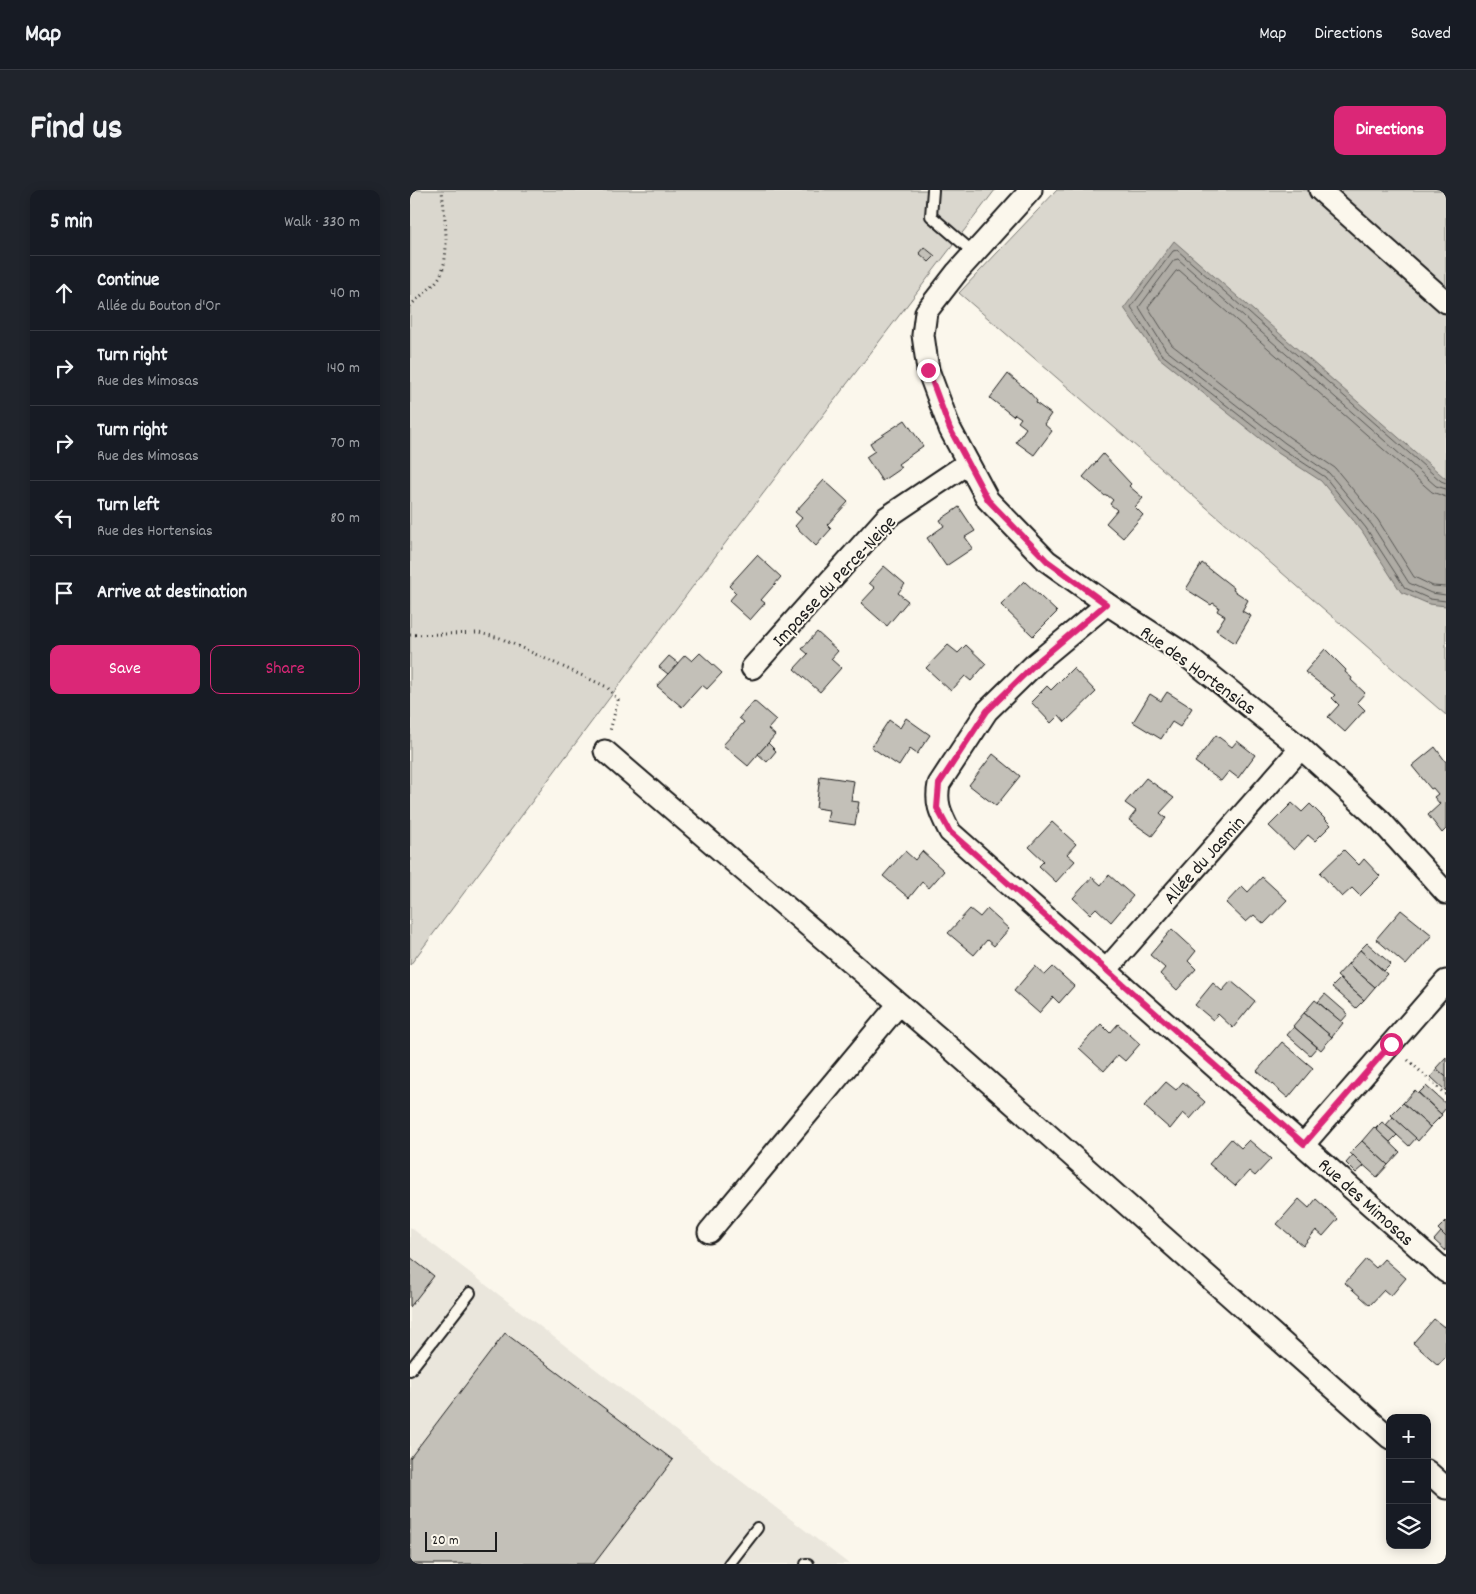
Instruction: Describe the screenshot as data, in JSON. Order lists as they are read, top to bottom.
{
  "streets": {
    "street": [
      "Impasse du Perce-Neige",
      "Rue des Hortensias",
      "Allée du Jasmin",
      "Rue des Mimosas"
    ]
  },
  "crossings": [
    ["Impasse du Perce-Neige", "Rue des Hortensias"],
    ["Rue des Hortensias", "Allée du Jasmin"],
    ["Rue des Hortensias", "Rue des Mimosas"],
    ["Allée du Jasmin", "Rue des Mimosas"]
  ],
  "scale_bar": "20 m",
  "page": {
    "header": "Map",
    "nav": ["Map", "Directions", "Saved"],
    "title": "Find us",
    "buttons": [
      "Directions",
      ["Save", "Share"]
    ],
    "heading": ["5 min", "Walk · 330 m"],
    "list": [
      ["Continue", "Allée du Bouton d'Or", "40 m"],
      ["Turn right", "Rue des Mimosas", "140 m"],
      ["Turn right", "Rue des Mimosas", "70 m"],
      ["Turn left", "Rue des Hortensias", "80 m"],
      "Arrive at destination"
    ],
    "map_buttons": ["+", "−"],
    "scale": "20 m"
  }
}
